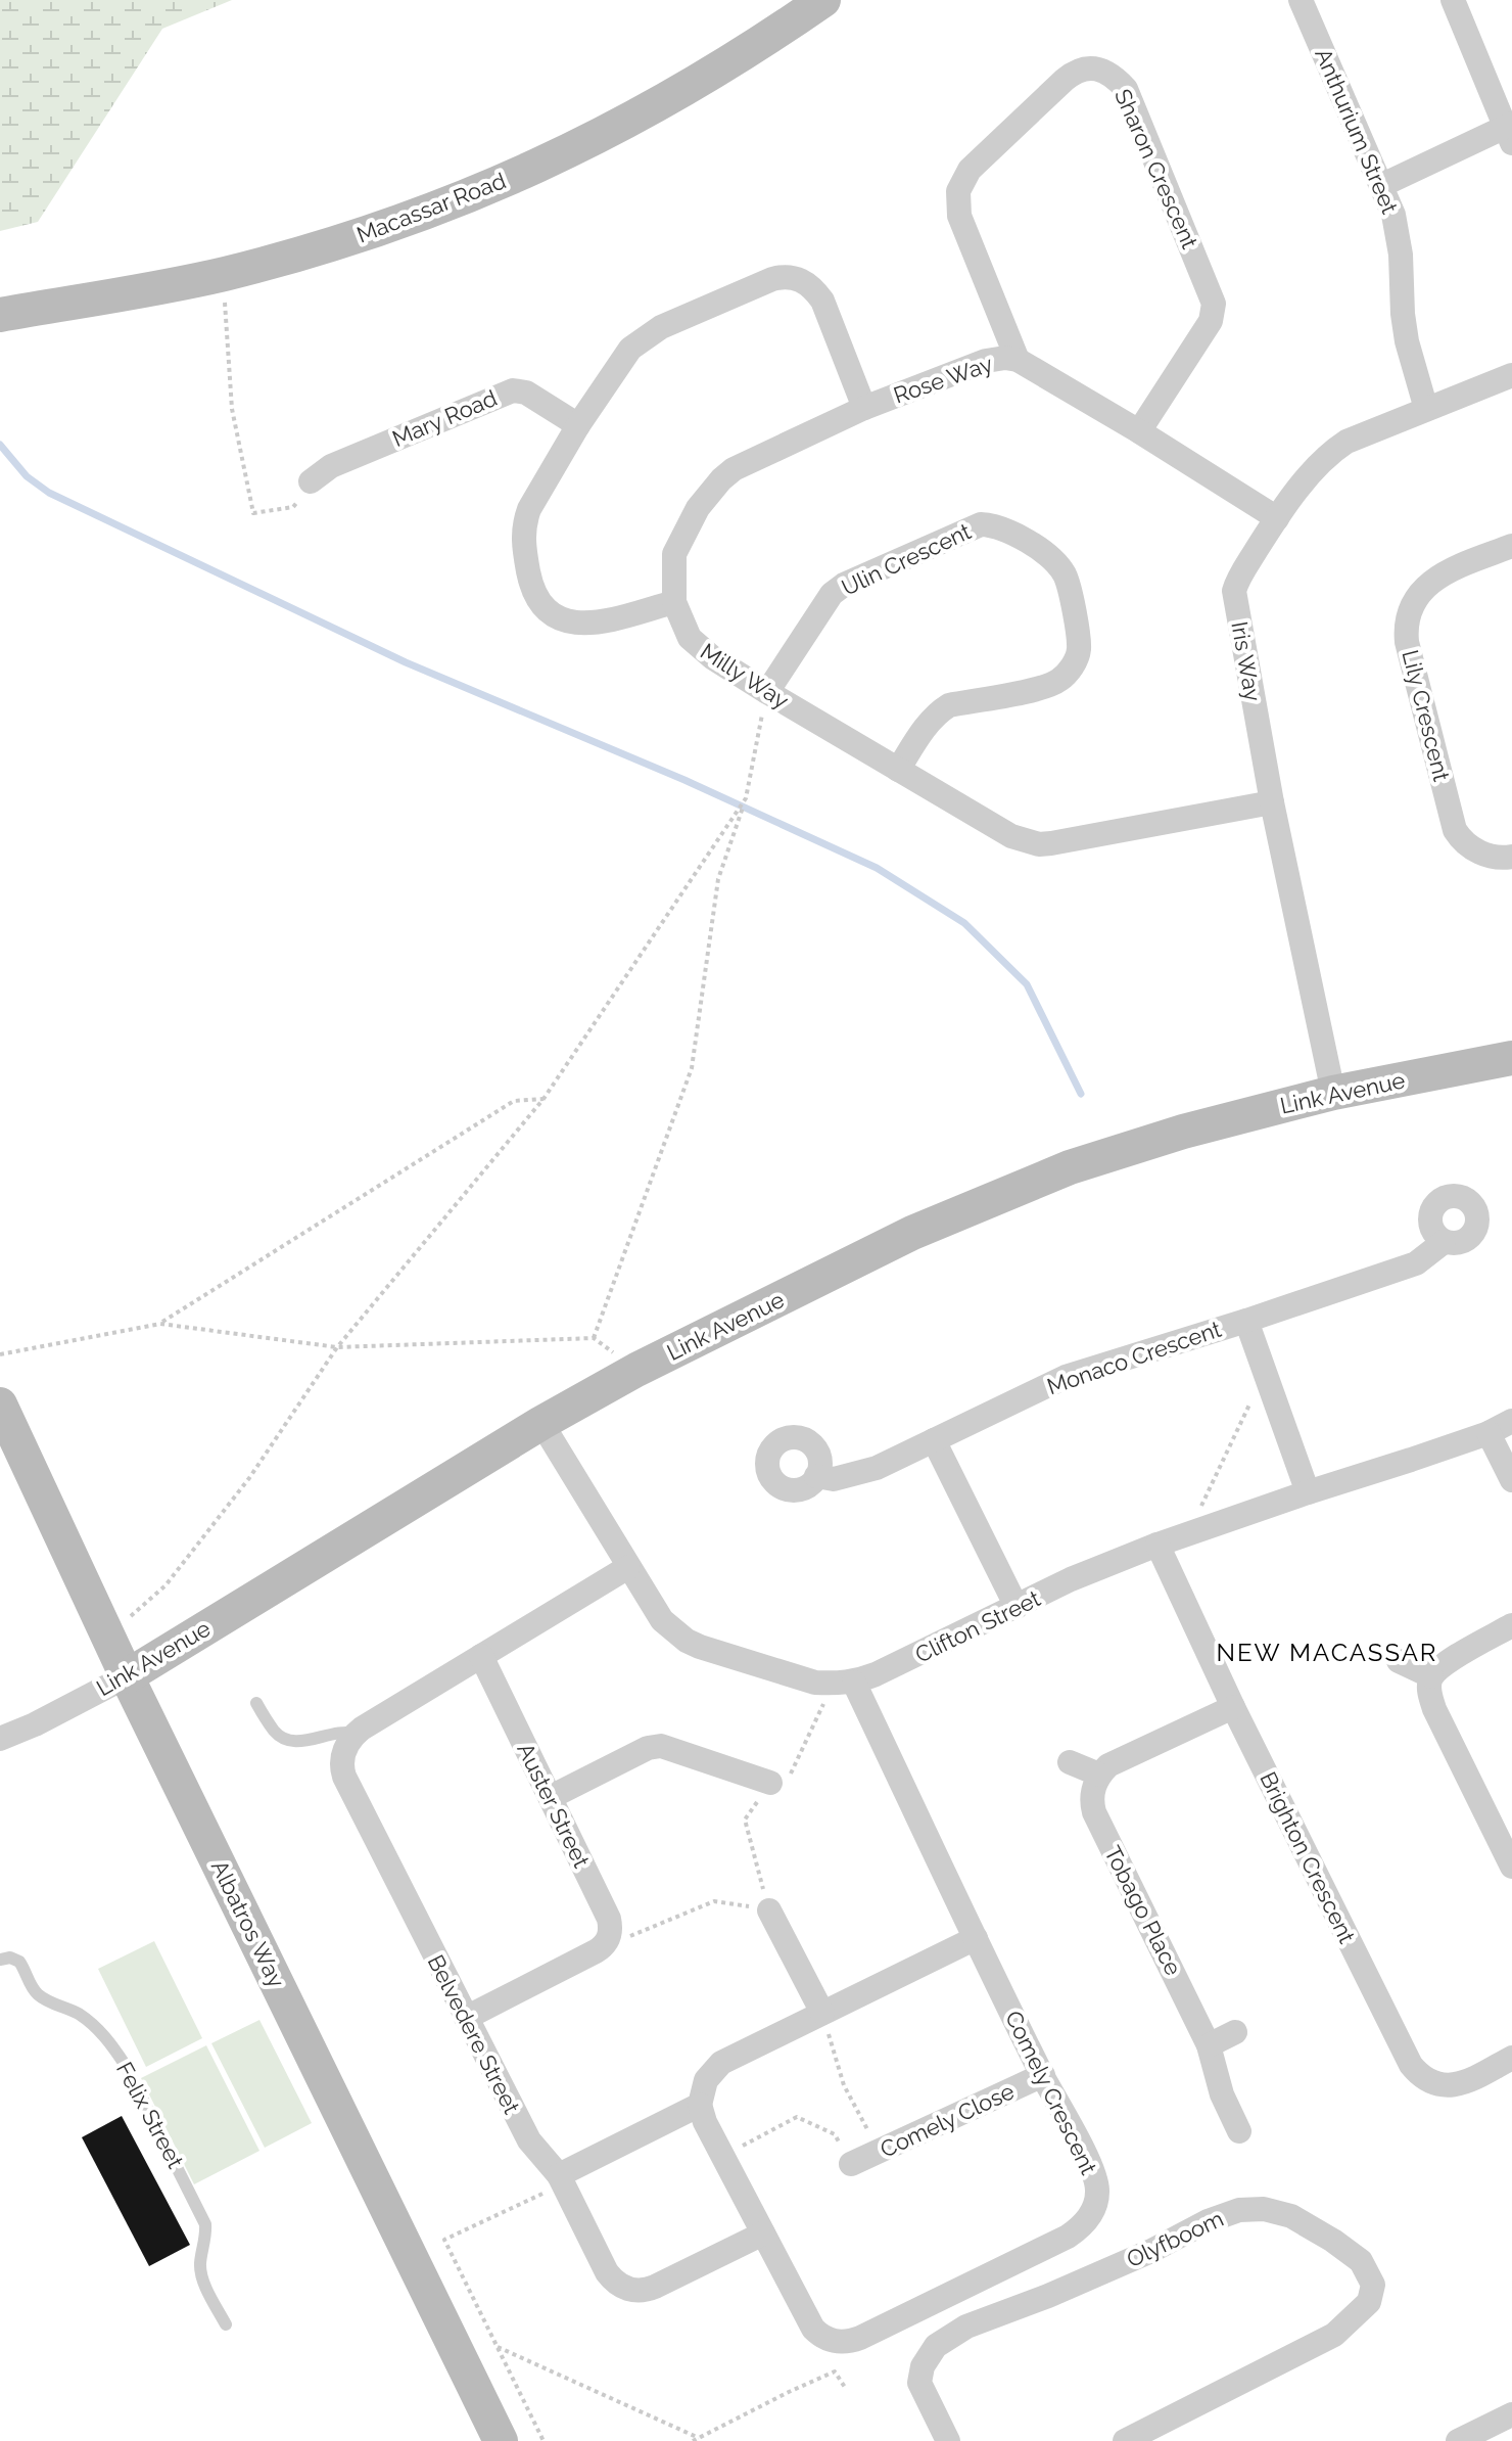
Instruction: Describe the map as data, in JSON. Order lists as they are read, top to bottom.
{
  "streets": {
    "street": [
      "Anthurium Street",
      "Sharon Crescent",
      "Macassar Road",
      "Rose Way",
      "Mary Road",
      "Ulin Crescent",
      "Iris Way",
      "Milly Way",
      "Lily Crescent",
      "Link Avenue",
      "Monaco Crescent",
      "Clifton Street",
      "Auster Street",
      "Brighton Crescent",
      "Tobago Place",
      "Albatros Way",
      "Belvedere Street",
      "Comely Crescent",
      "Comely Close",
      "Olyfboom"
    ],
    "lane": ["Felix Street"]
  },
  "crossings": [
    ["Anthurium Street", "Iris Way"],
    ["Sharon Crescent", "Rose Way"],
    ["Rose Way", "Iris Way"],
    ["Rose Way", "Milly Way"],
    ["Ulin Crescent", "Milly Way"],
    ["Iris Way", "Milly Way"],
    ["Iris Way", "Link Avenue"],
    ["Link Avenue", "Albatros Way"],
    ["Monaco Crescent", "Clifton Street"],
    ["Clifton Street", "Brighton Crescent"],
    ["Clifton Street", "Comely Crescent"],
    ["Belvedere Street", "Comely Crescent"],
    ["Comely Crescent", "Comely Close"]
  ],
  "districts": ["NEW MACASSAR"]
}
